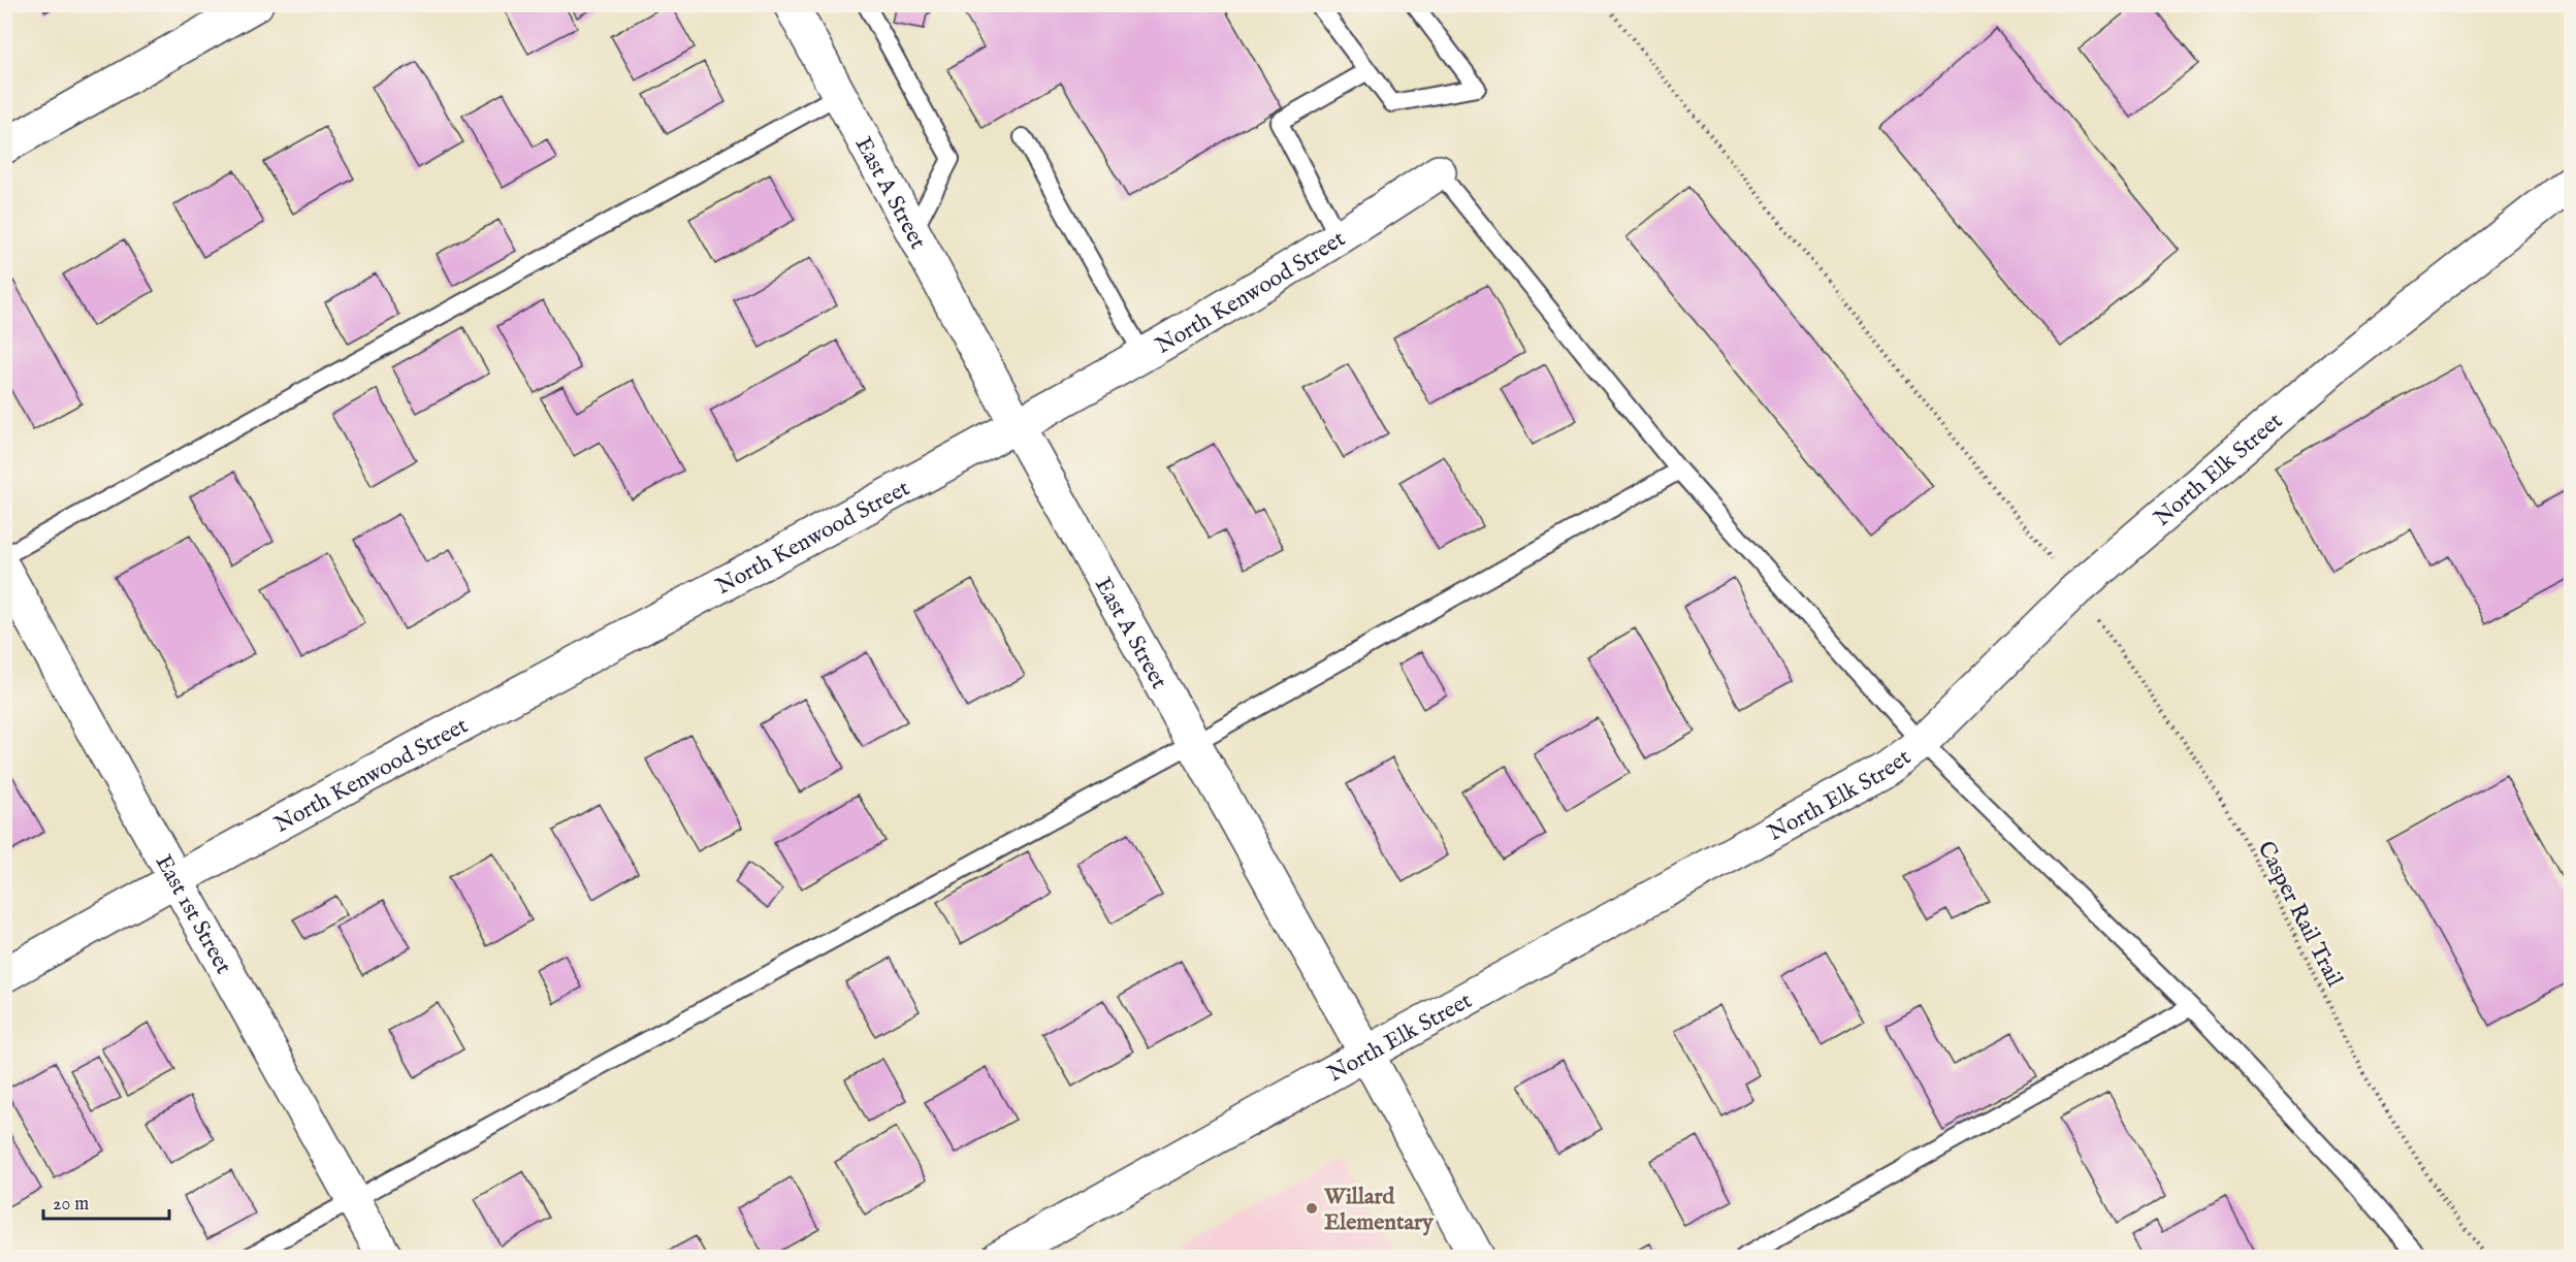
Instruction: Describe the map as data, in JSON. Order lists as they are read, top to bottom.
{
  "streets": {
    "street": [
      "East A Street",
      "North Kenwood Street",
      "North Elk Street",
      "East 1st Street"
    ],
    "path": ["Casper Rail Trail"]
  },
  "crossings": [
    ["East A Street", "North Kenwood Street"],
    ["East A Street", "North Elk Street"],
    ["North Kenwood Street", "East 1st Street"],
    ["North Elk Street", "Casper Rail Trail"]
  ],
  "places": ["Willard Elementary"],
  "scale_bar": "20 m"
}
